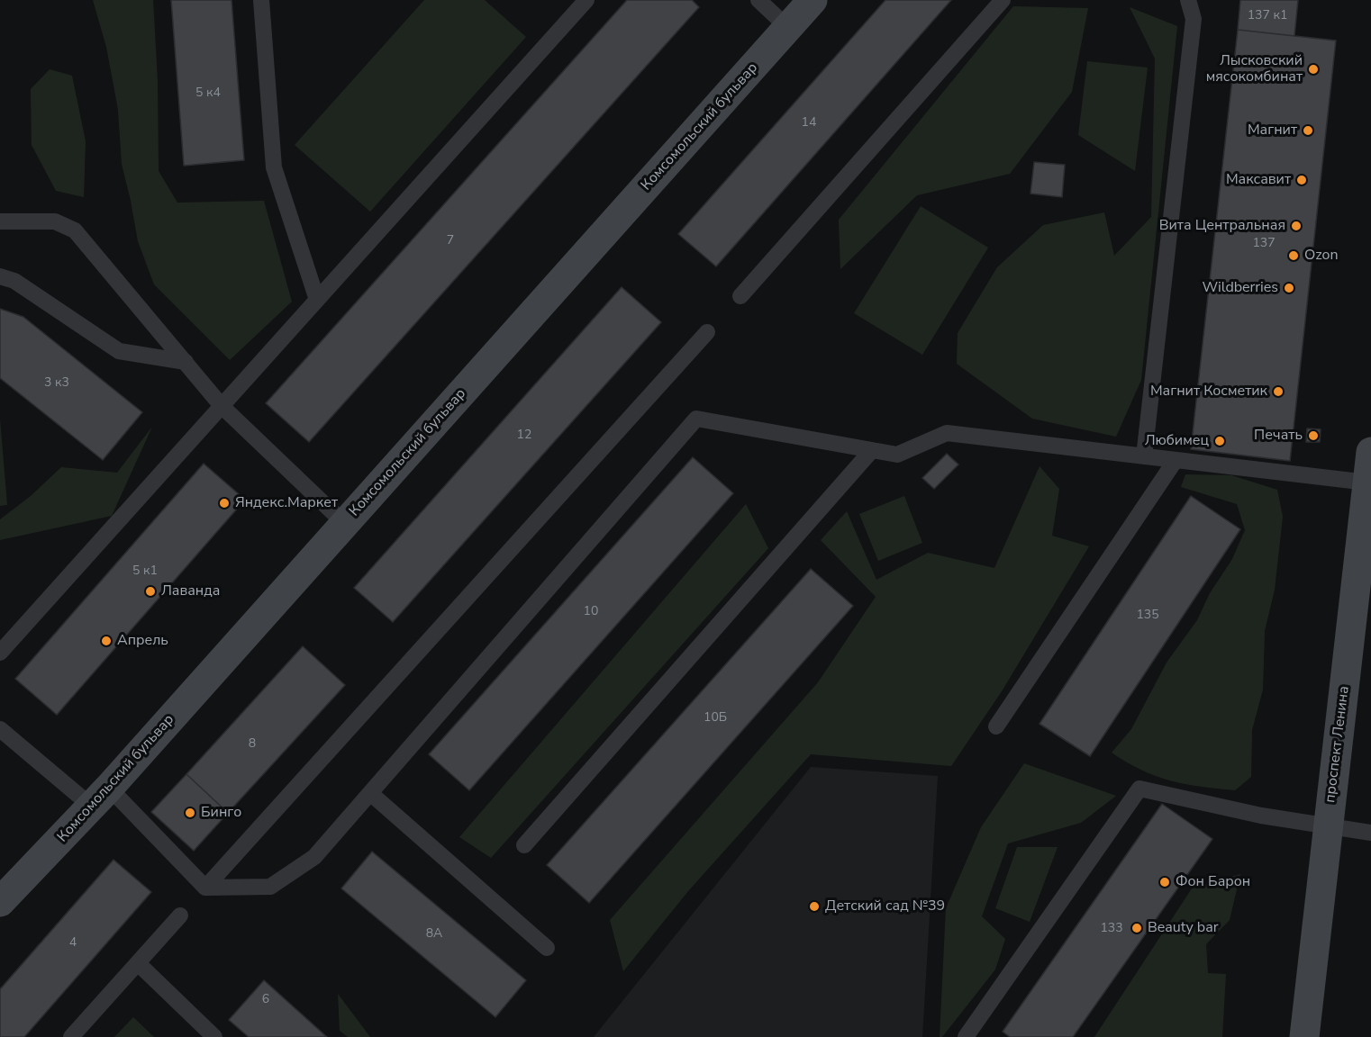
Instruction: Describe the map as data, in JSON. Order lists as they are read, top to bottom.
{
  "streets": {
    "street": ["Комсомольский бульвар", "проспект Ленина"]
  },
  "places": [
    "Лысковский мясокомбинат",
    "Магнит",
    "Максавит",
    "Вита Центральная",
    "Ozon",
    "Wildberries",
    "Магнит Косметик",
    "Печать",
    "Любимец",
    "Яндекс.Маркет",
    "Лаванда",
    "Апрель",
    "Бинго",
    "Фон Барон",
    "Детский сад №39",
    "Beauty bar"
  ],
  "house_numbers": [
    "137 к1",
    "5 к4",
    "14",
    "7",
    "137",
    "3 к3",
    "12",
    "5 к1",
    "10",
    "135",
    "10Б",
    "8",
    "133",
    "8А",
    "4",
    "6"
  ]
}
